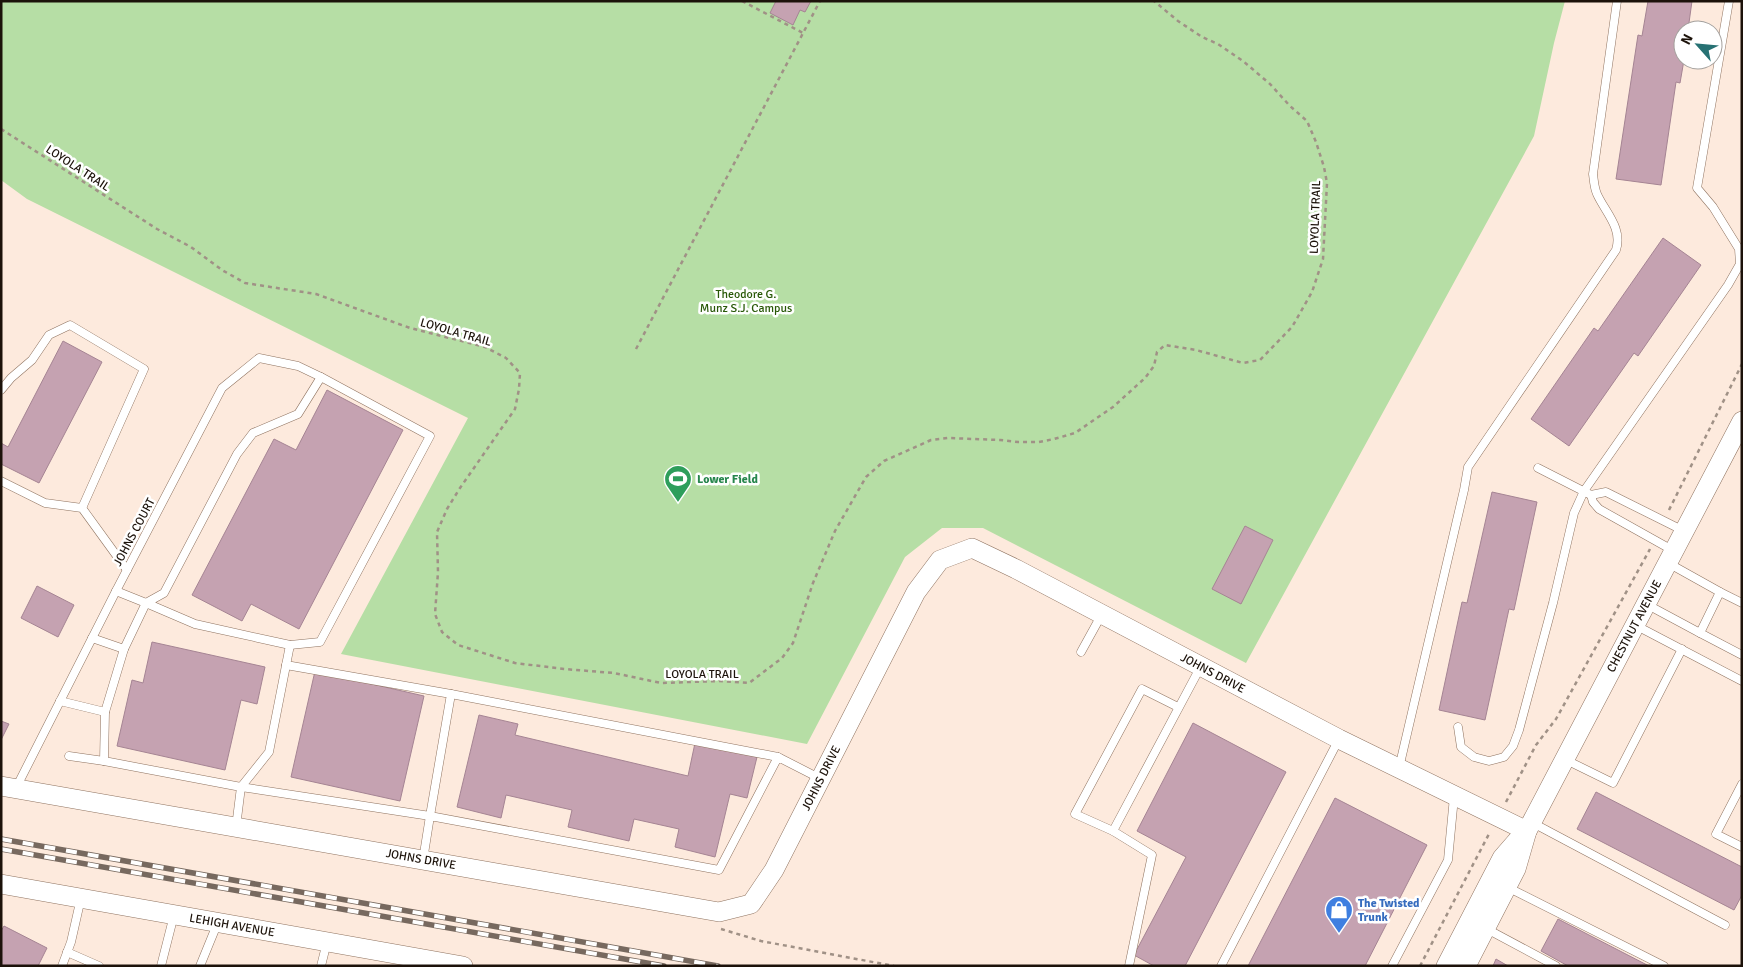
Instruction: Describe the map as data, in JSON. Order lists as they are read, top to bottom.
{
  "streets": {
    "street": ["CHESTNUT AVENUE", "JOHNS DRIVE", "LEHIGH AVENUE"],
    "lane": ["JOHNS COURT"],
    "path": ["LOYOLA TRAIL"]
  },
  "crossings": [
    ["JOHNS COURT", "JOHNS DRIVE"],
    ["CHESTNUT AVENUE", "JOHNS DRIVE"]
  ],
  "parks": ["Theodore G. Munz S.J. Campus"],
  "places": {
    "sports": ["Lower Field"],
    "shop": ["The Twisted Trunk"]
  },
  "north": "top left"
}
